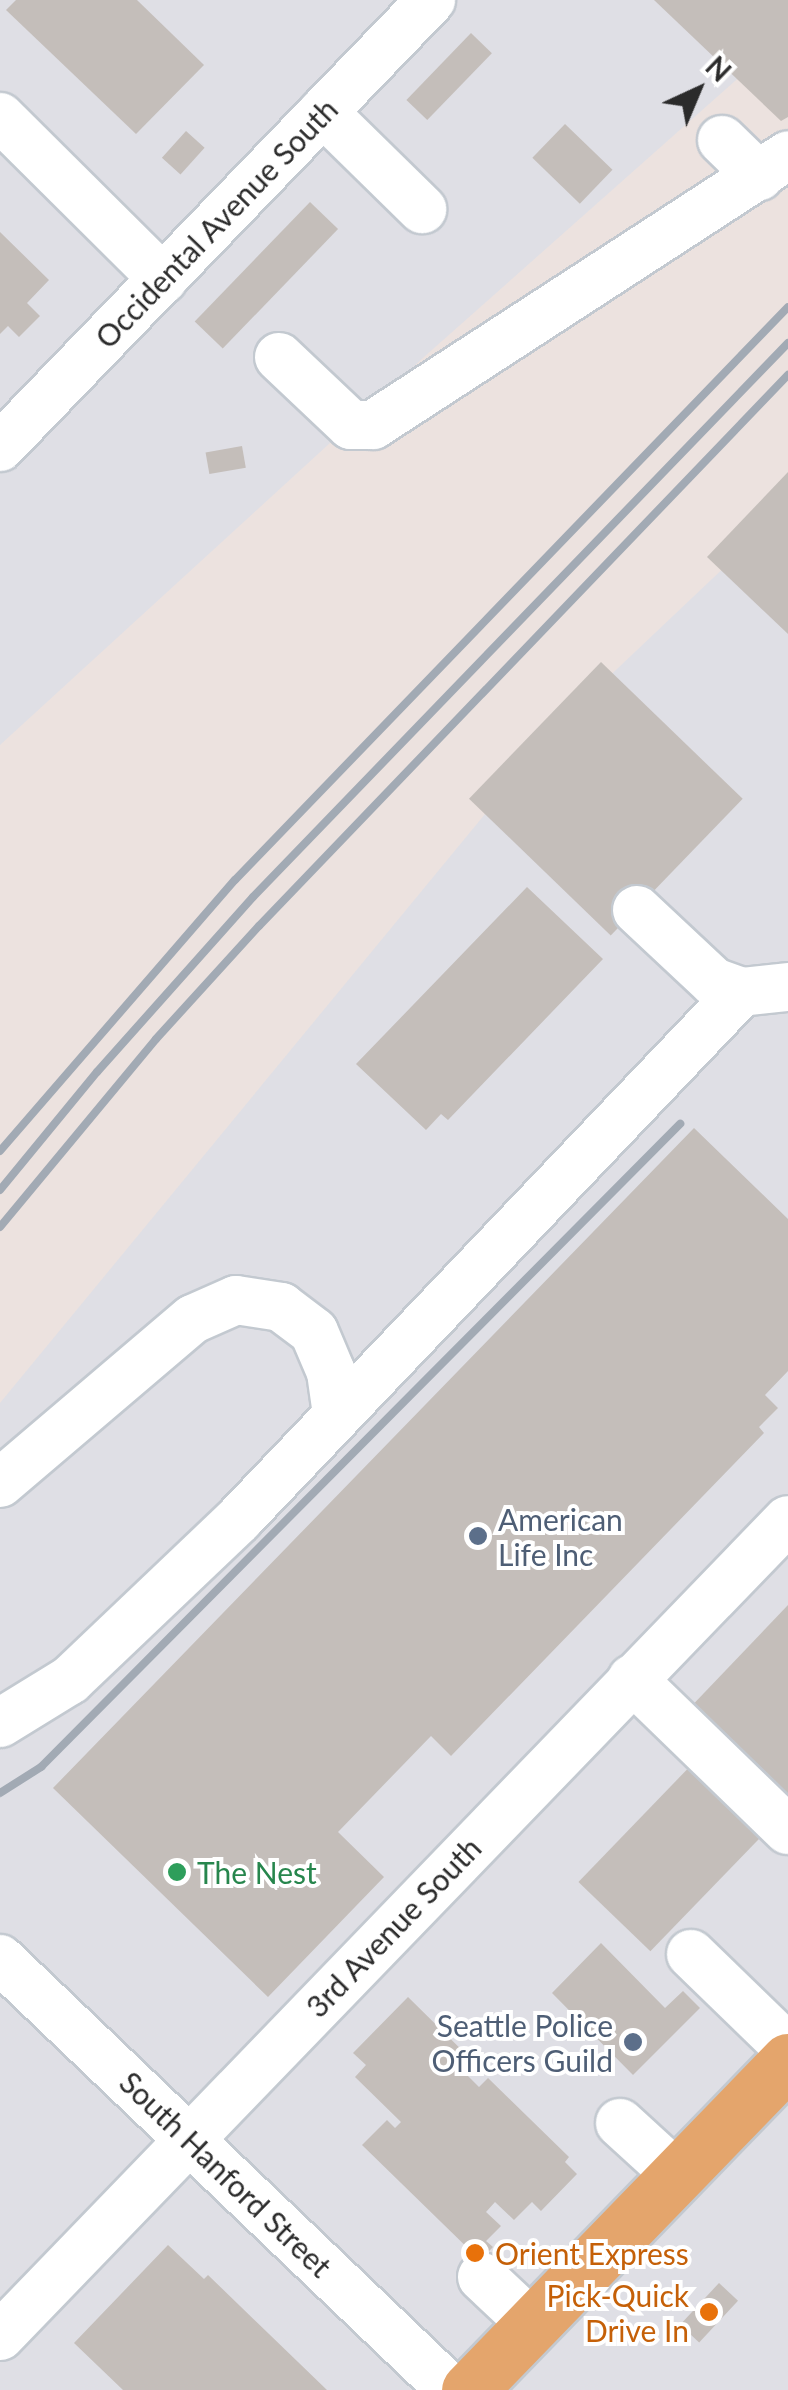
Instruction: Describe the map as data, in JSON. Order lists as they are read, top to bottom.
{
  "streets": {
    "street": ["Occidental Avenue South", "3rd Avenue South", "South Hanford Street"]
  },
  "crossings": [
    ["3rd Avenue South", "South Hanford Street"]
  ],
  "places": [
    "American Life Inc",
    "The Nest",
    "Seattle Police Officers Guild",
    "Orient Express",
    "Pick-Quick Drive In"
  ],
  "north": "top right"
}
